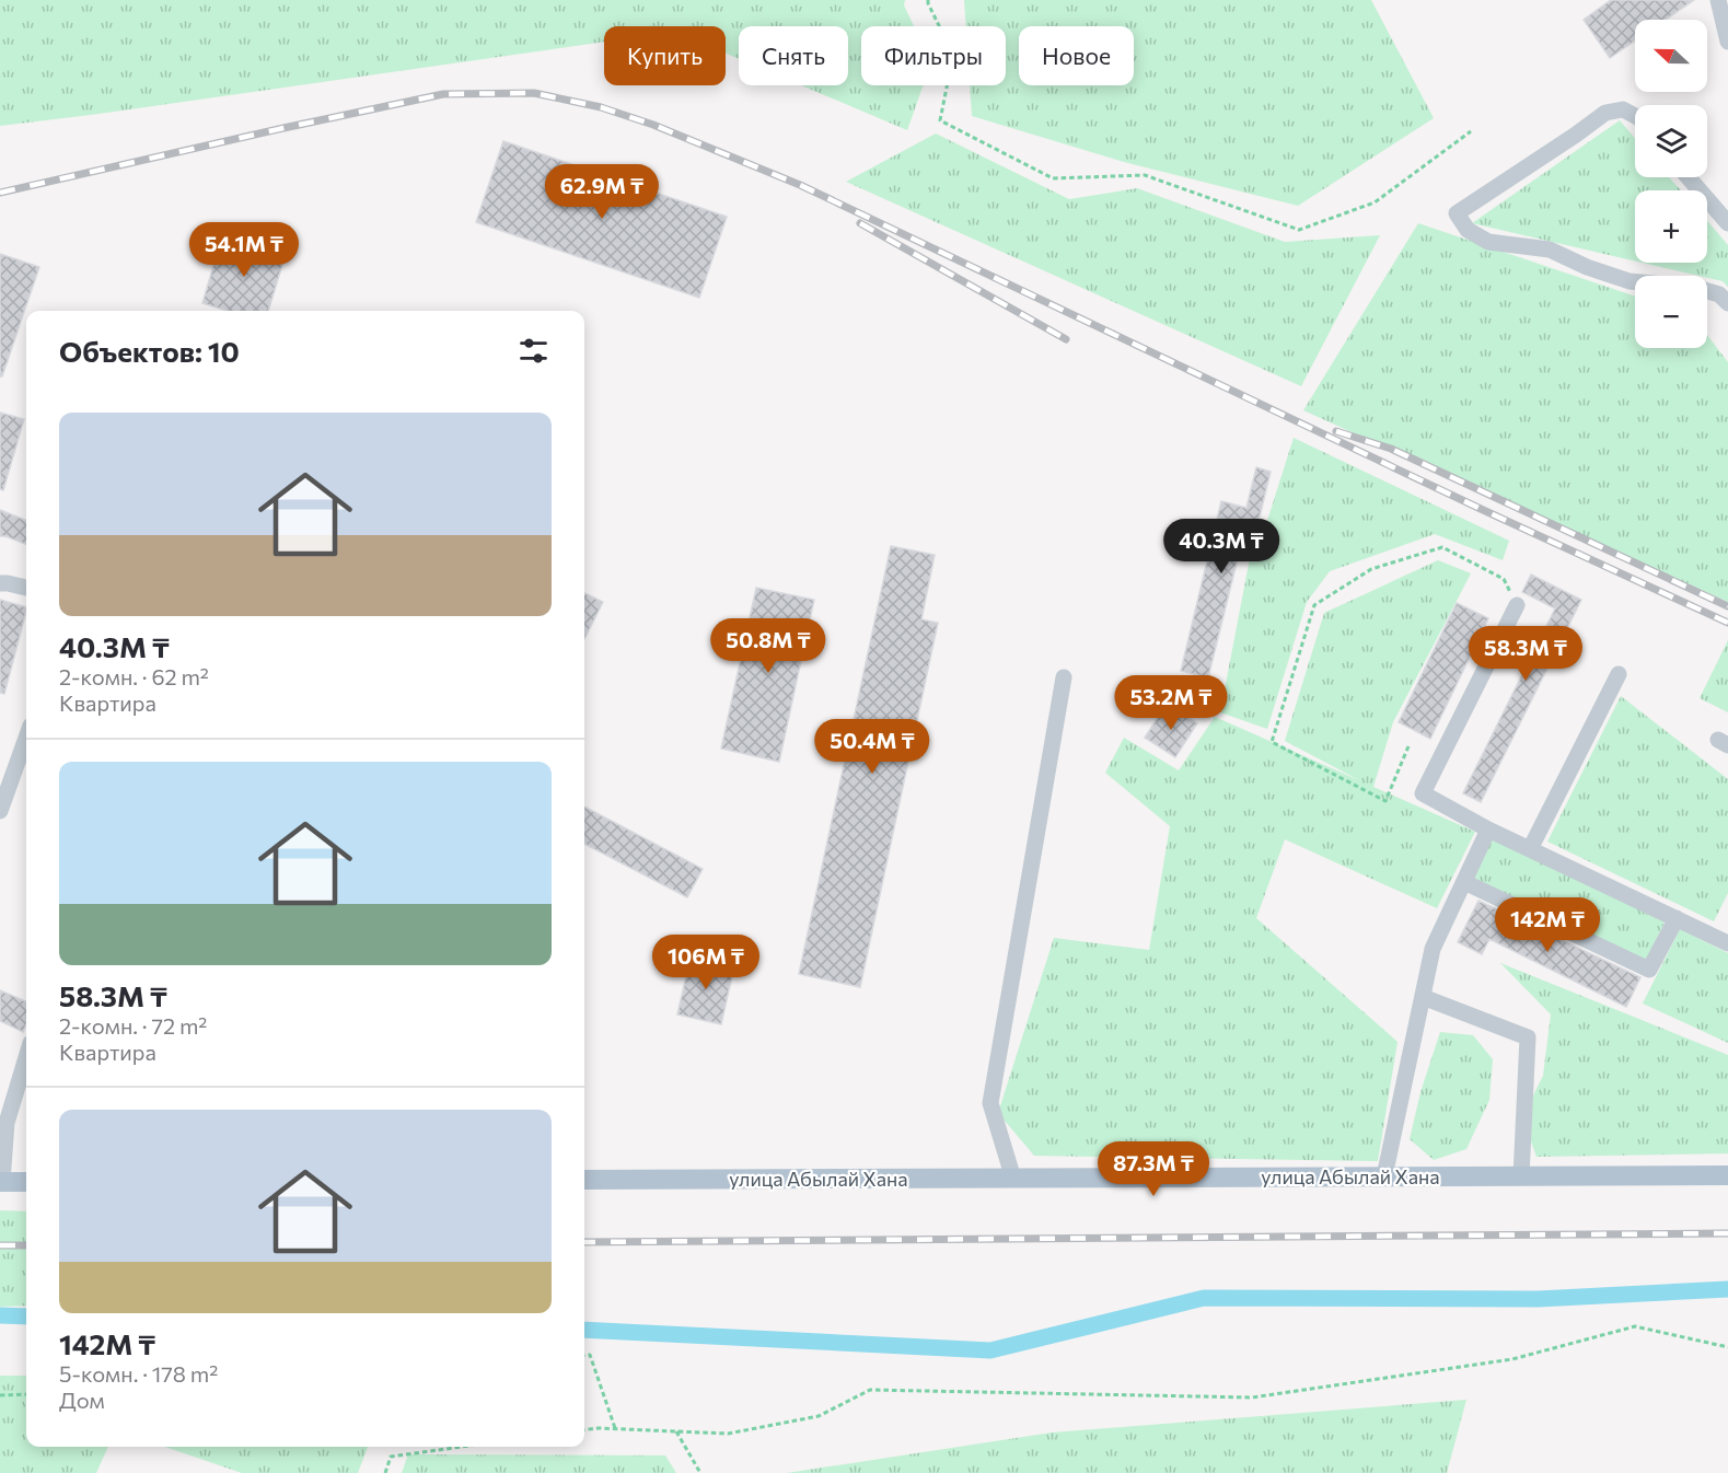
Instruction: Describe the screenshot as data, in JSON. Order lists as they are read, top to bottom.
{
  "streets": {
    "main road": ["улица Абылай Хана"]
  },
  "north": "left",
  "page": {
    "map_buttons": ["+", "−"],
    "chip": [
      "Купить",
      "Снять",
      "Фильтры",
      "Новое"
    ],
    "price": [
      "62.9M ₸",
      "54.1M ₸",
      "40.3M ₸",
      "50.8M ₸",
      "58.3M ₸",
      "53.2M ₸",
      "50.4M ₸",
      "142M ₸",
      "106M ₸",
      "87.3M ₸"
    ],
    "heading": "Объектов: 10",
    "list": [
      {
        "name": "40.3M ₸",
        "note": "2-комн. · 62 m² · Квартира"
      },
      {
        "name": "58.3M ₸",
        "note": "2-комн. · 72 m² · Квартира"
      },
      {
        "name": "142M ₸",
        "note": "5-комн. · 178 m² · Дом"
      }
    ]
  }
}
